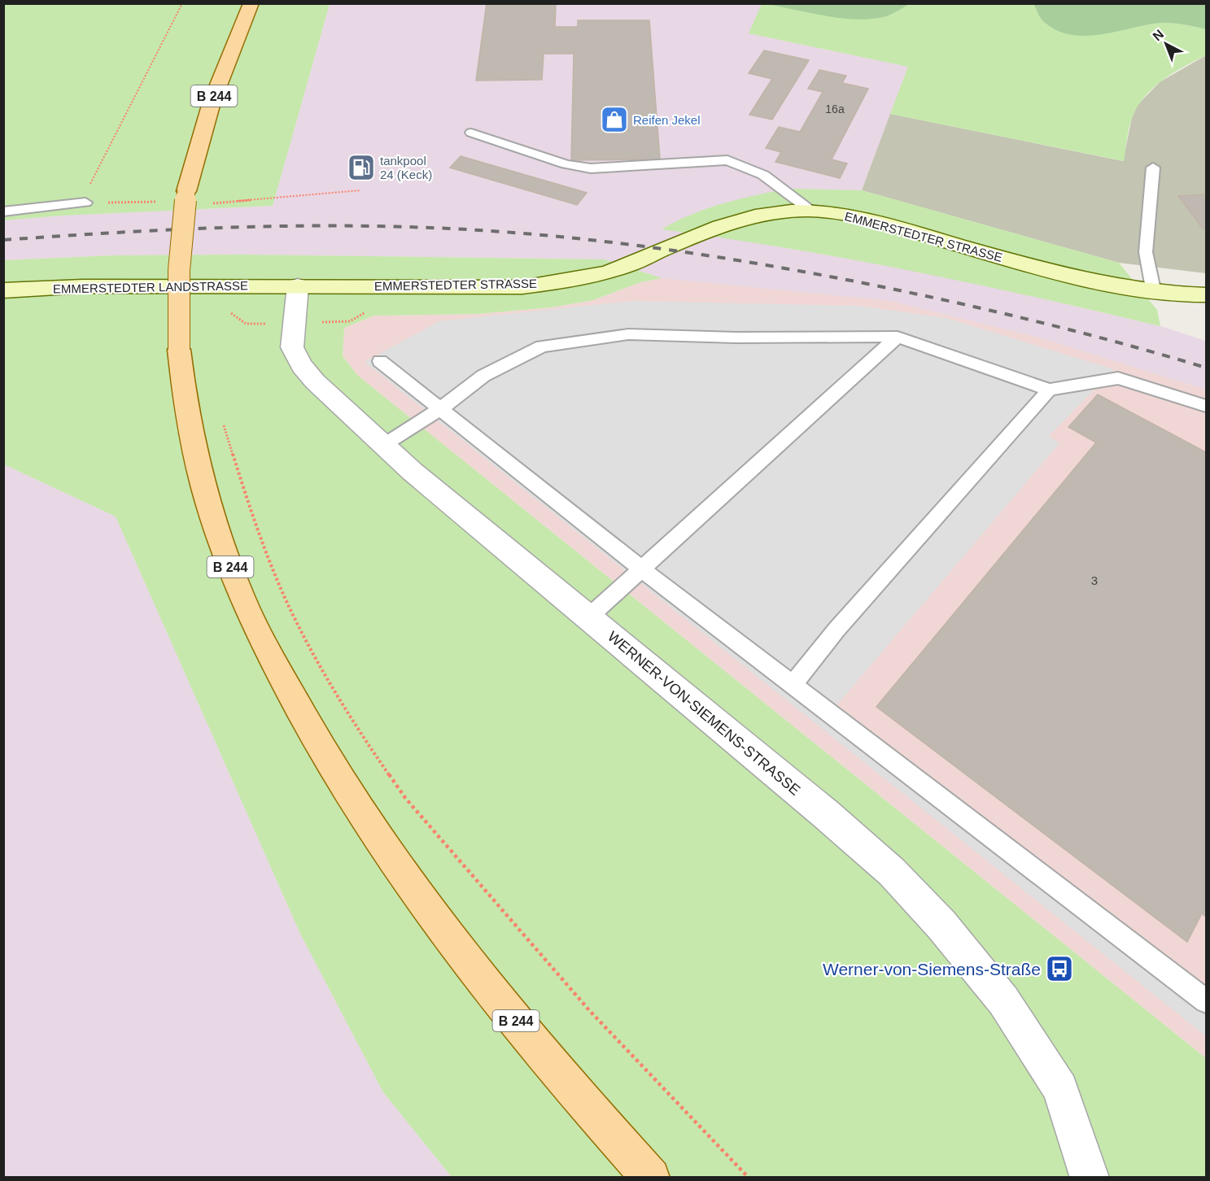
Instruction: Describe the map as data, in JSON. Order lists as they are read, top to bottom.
{
  "streets": {
    "main road": ["B 244", "EMMERSTEDTER STRASSE", "EMMERSTEDTER LANDSTRASSE"],
    "street": ["WERNER-VON-SIEMENS-STRASSE"]
  },
  "crossings": [
    ["EMMERSTEDTER STRASSE", "EMMERSTEDTER LANDSTRASSE"],
    ["EMMERSTEDTER STRASSE", "WERNER-VON-SIEMENS-STRASSE"],
    ["EMMERSTEDTER LANDSTRASSE", "WERNER-VON-SIEMENS-STRASSE"]
  ],
  "places": {
    "shop": ["Reifen Jekel"],
    "fuel station": ["tankpool 24 (Keck)"],
    "bus stop": ["Werner-von-Siemens-Straße"]
  },
  "house_numbers": ["16a", "3"],
  "north": "top left"
}
